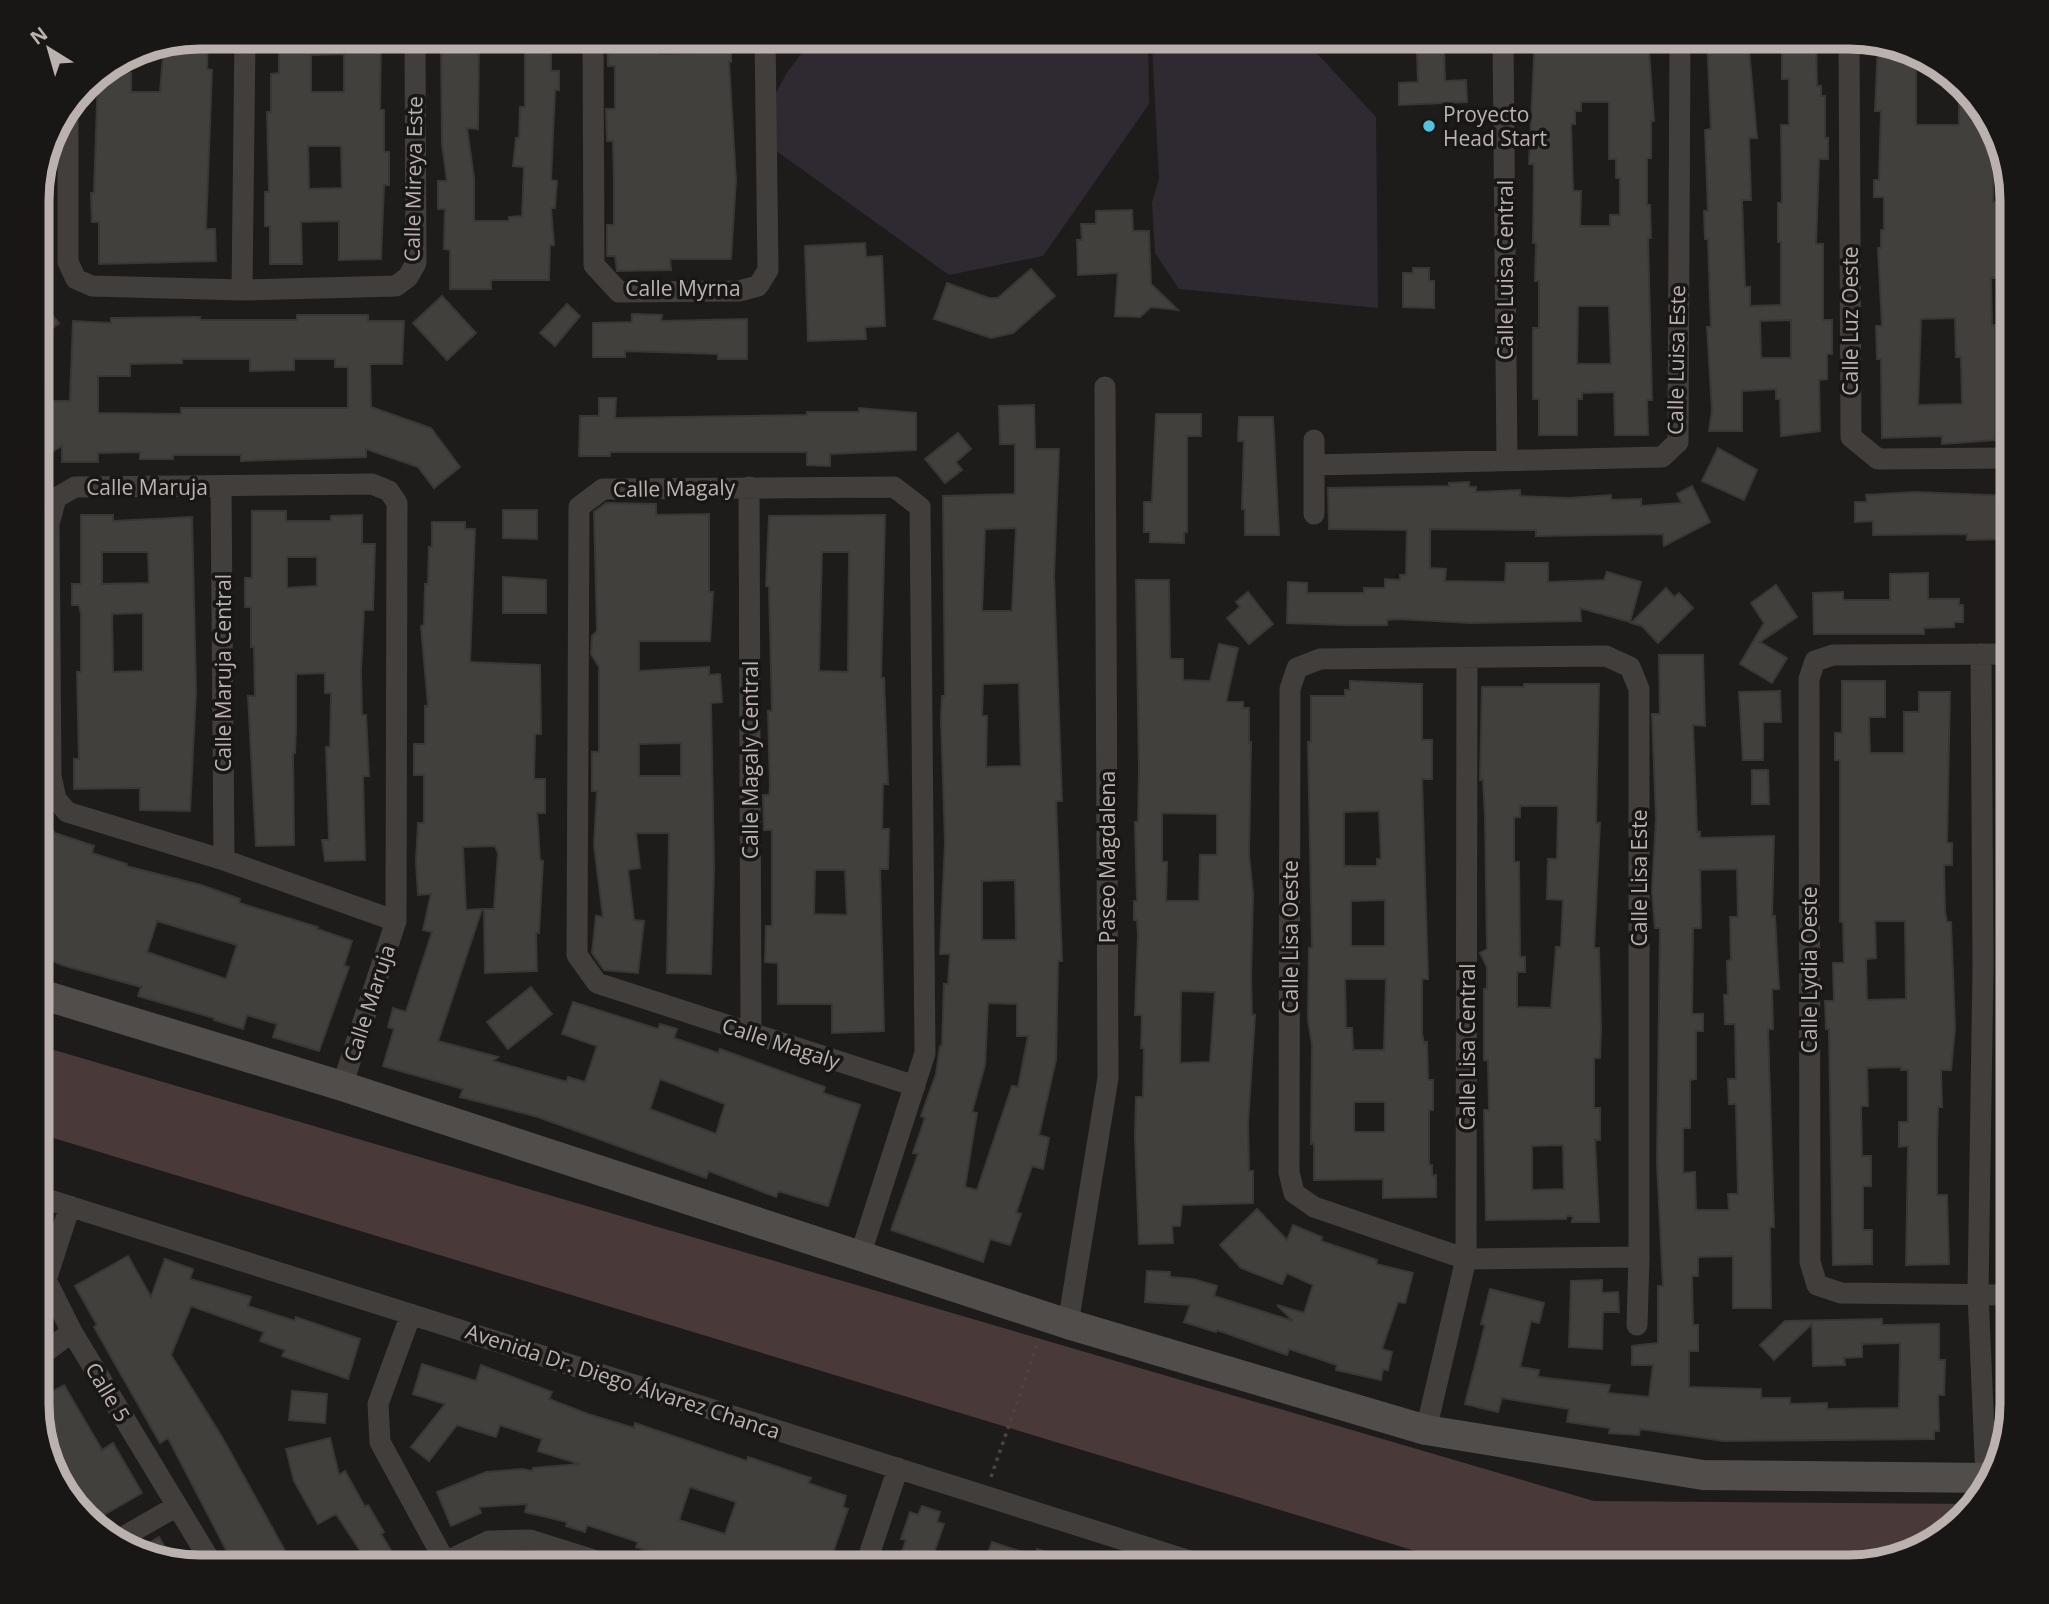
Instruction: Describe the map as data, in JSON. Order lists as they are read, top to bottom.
{
  "streets": {
    "street": [
      "Calle Mireya Este",
      "Calle Luisa Central",
      "Calle Myrna",
      "Calle Luz Oeste",
      "Calle Luisa Este",
      "Calle Maruja",
      "Calle Magaly",
      "Calle Maruja Central",
      "Calle Magaly Central",
      "Paseo Magdalena",
      "Calle Lisa Este",
      "Calle Lisa Oeste",
      "Calle Lydia Oeste",
      "Calle Lisa Central",
      "Avenida Dr. Diego Álvarez Chanca",
      "Calle 5"
    ]
  },
  "crossings": [
    ["Calle Luisa Central", "Calle Luisa Este"],
    ["Calle Maruja", "Calle Maruja Central"],
    ["Calle Magaly", "Calle Magaly Central"],
    ["Calle Lisa Este", "Calle Lisa Oeste"],
    ["Calle Lisa Este", "Calle Lisa Central"],
    ["Calle Lisa Oeste", "Calle Lisa Central"],
    ["Avenida Dr. Diego Álvarez Chanca", "Calle 5"]
  ],
  "places": ["Proyecto Head Start"],
  "north": "top left"
}
